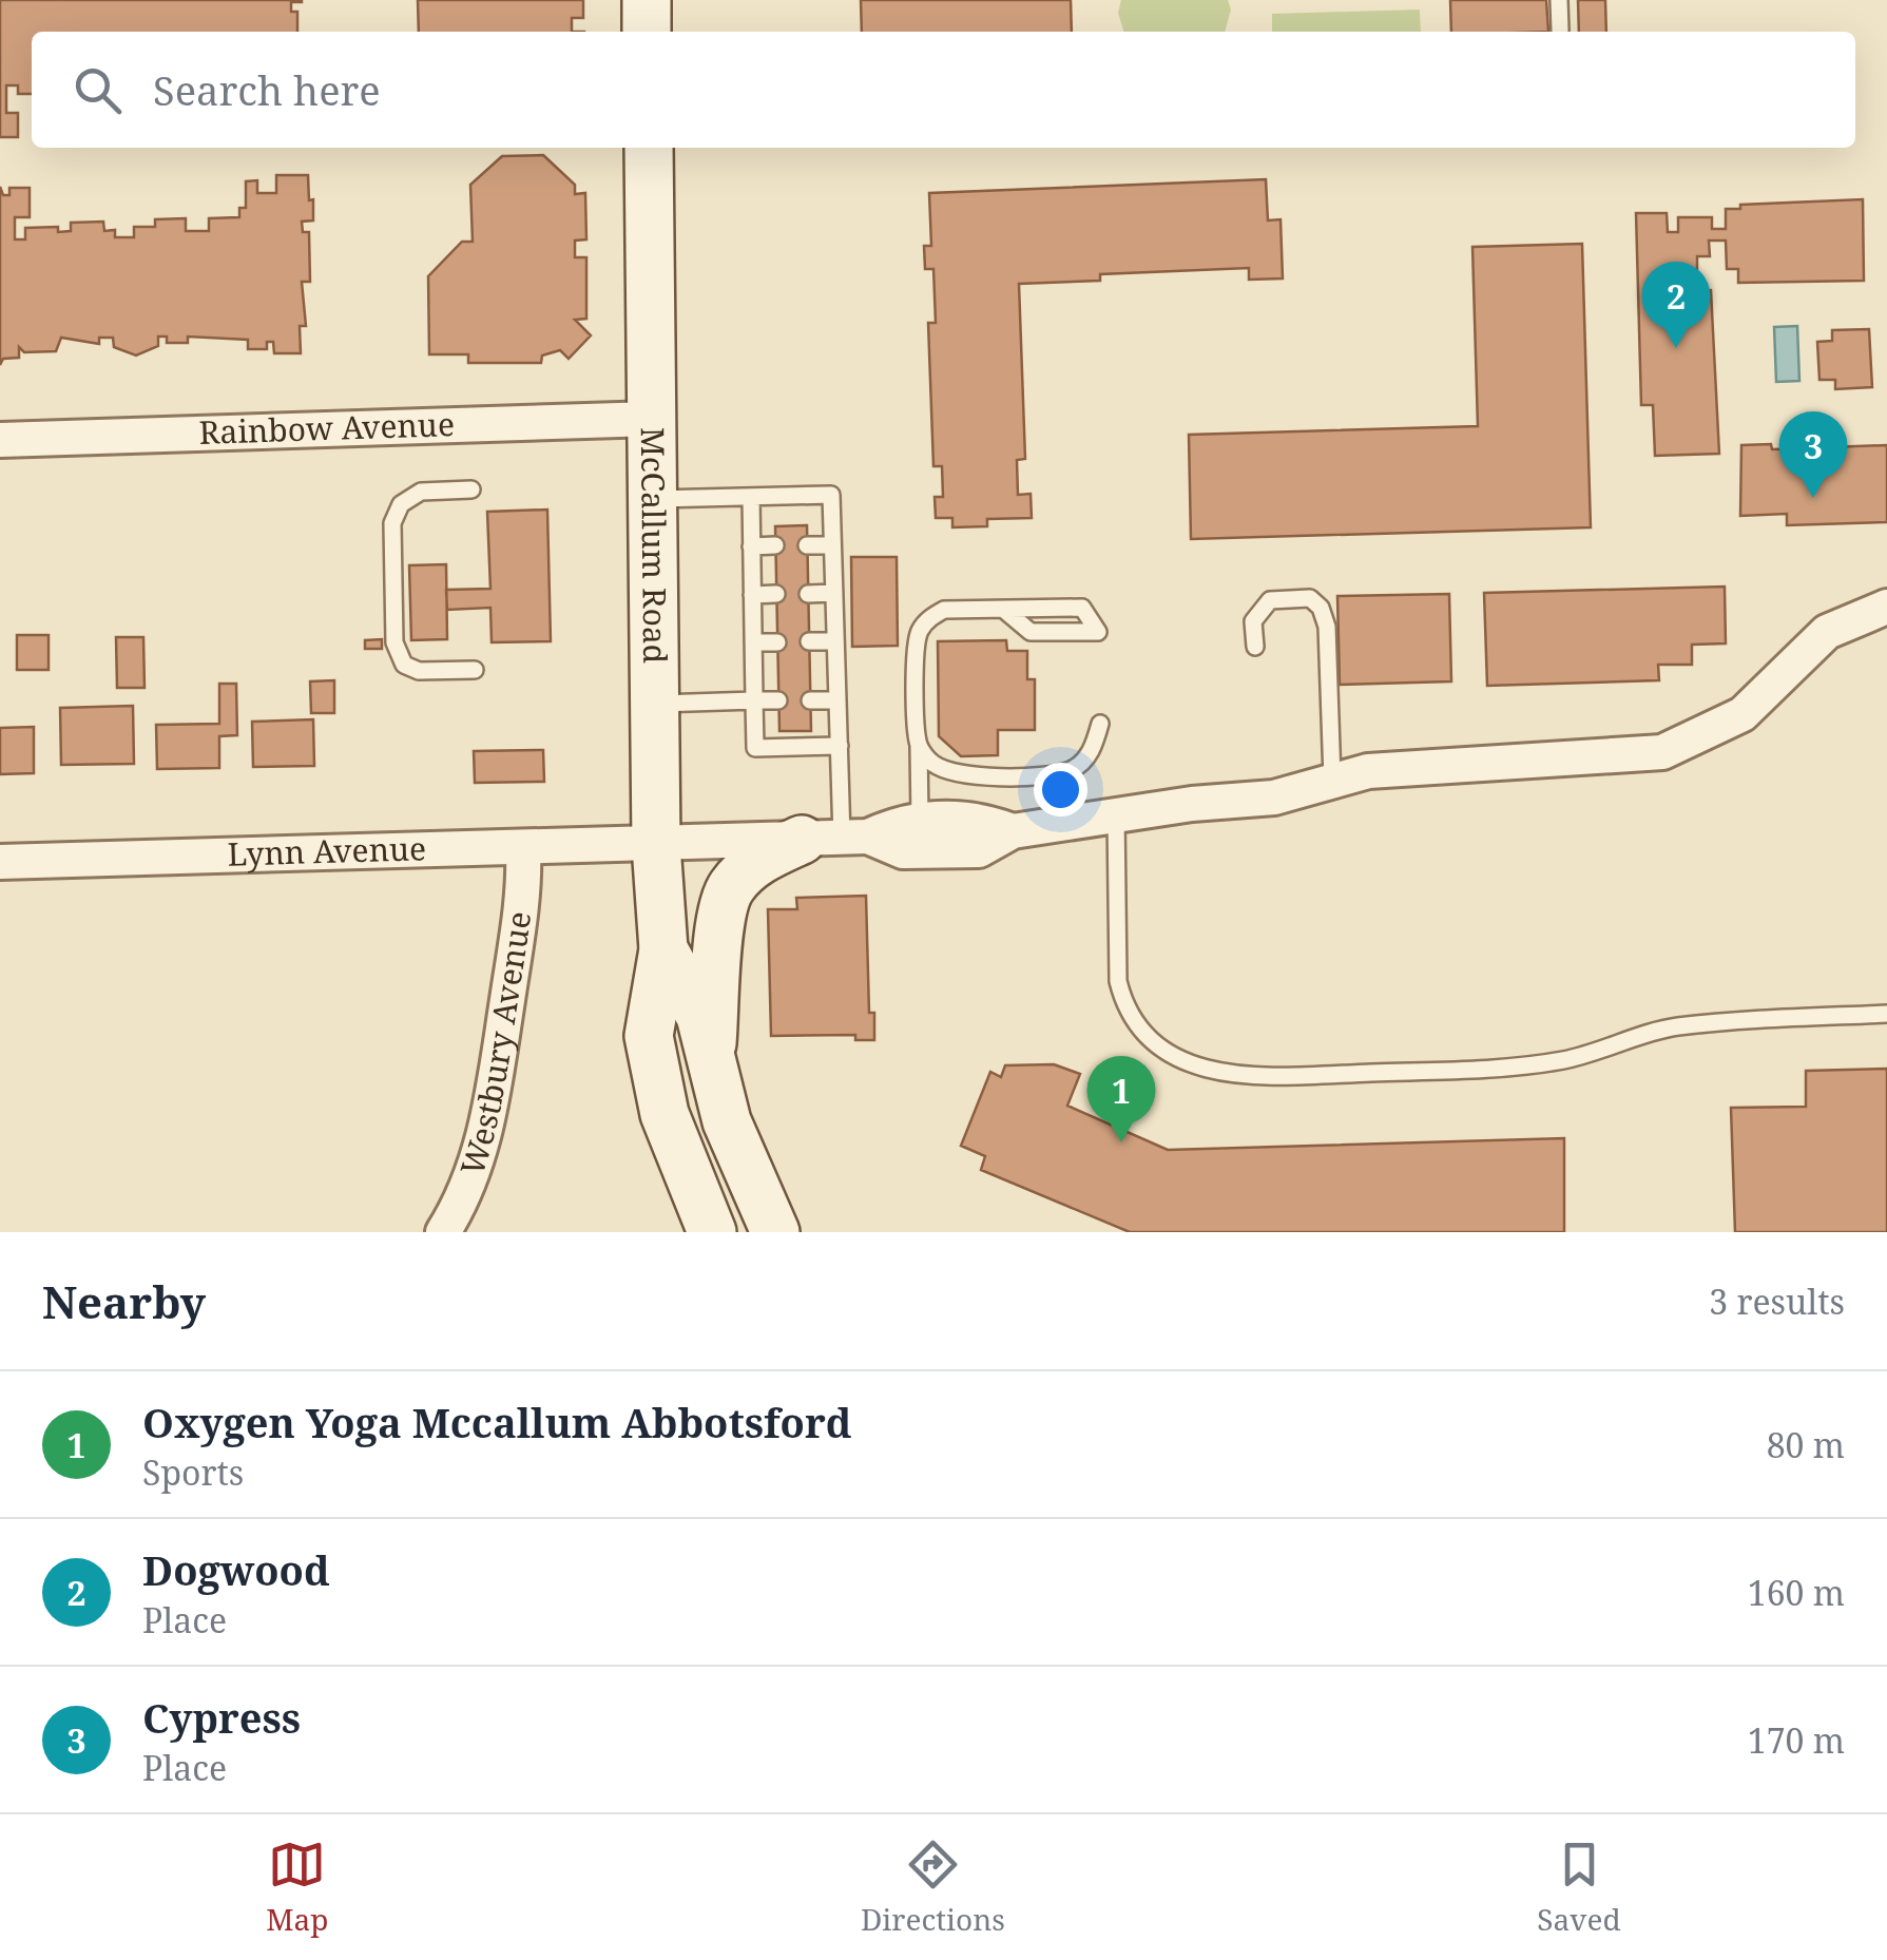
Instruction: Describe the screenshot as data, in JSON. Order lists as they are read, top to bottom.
{
  "streets": {
    "main road": ["McCallum Road"],
    "street": ["Rainbow Avenue", "Lynn Avenue", "Westbury Avenue"]
  },
  "crossings": [
    ["Rainbow Avenue", "McCallum Road"],
    ["McCallum Road", "Lynn Avenue"],
    ["Lynn Avenue", "Westbury Avenue"]
  ],
  "page": {
    "search": "Search here",
    "pins": ["2", "3", "1"],
    "heading": ["Nearby", "3 results"],
    "list": [
      {
        "mark": "1",
        "name": "Oxygen Yoga Mccallum Abbotsford",
        "note": "Sports",
        "value": "80 m"
      },
      {
        "mark": "2",
        "name": "Dogwood",
        "note": "Place",
        "value": "160 m"
      },
      {
        "mark": "3",
        "name": "Cypress",
        "note": "Place",
        "value": "170 m"
      }
    ],
    "nav": ["Map", "Directions", "Saved"]
  }
}
